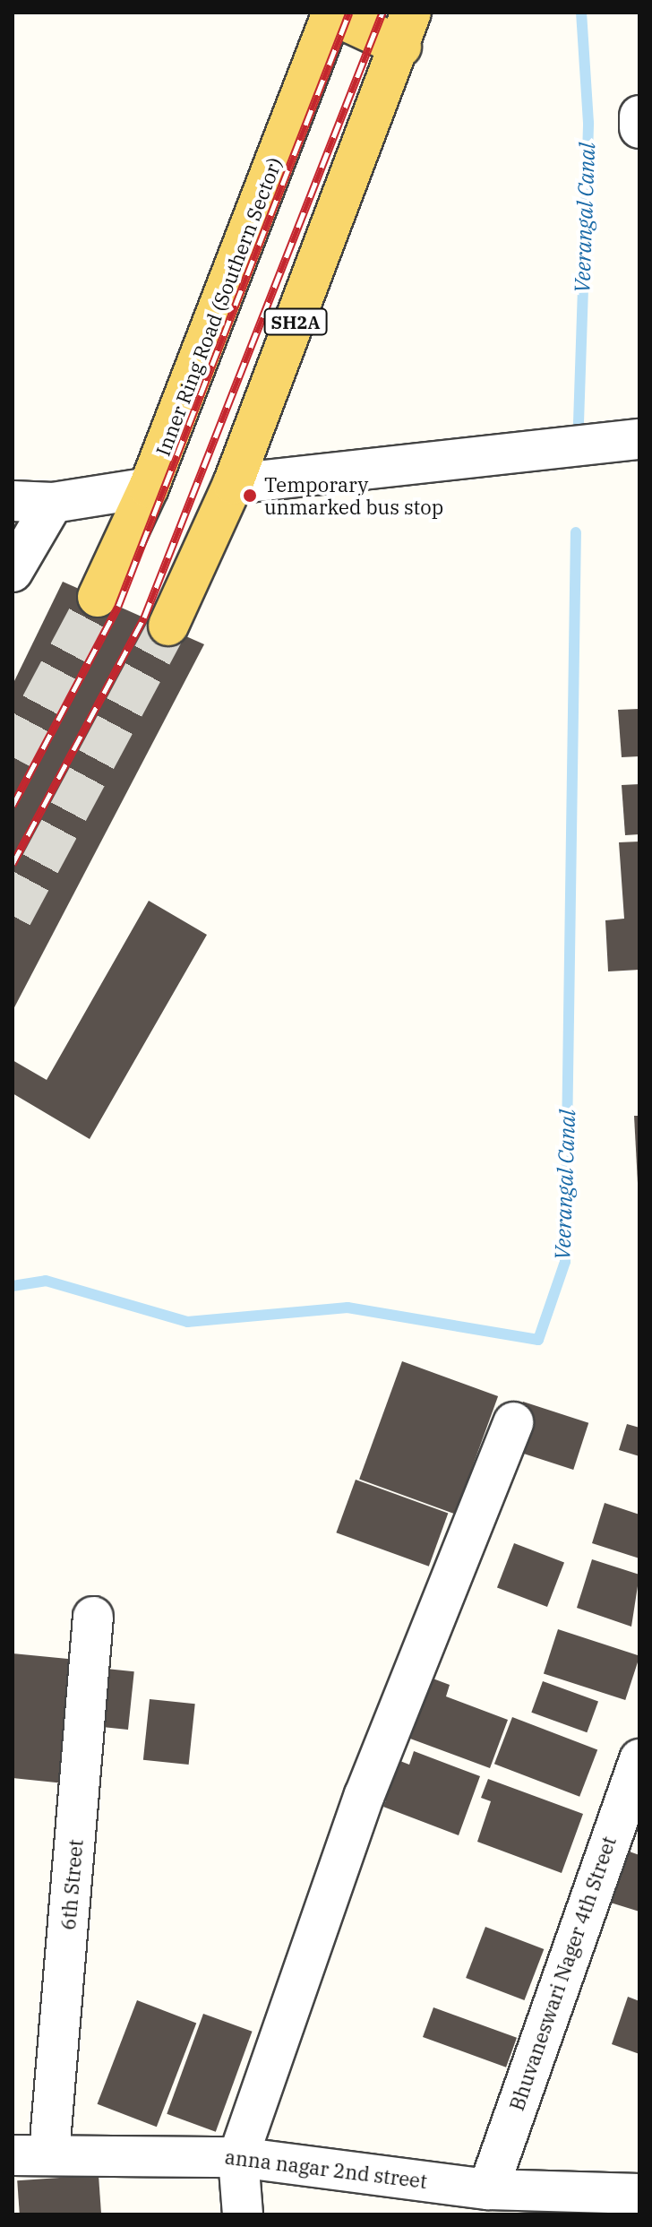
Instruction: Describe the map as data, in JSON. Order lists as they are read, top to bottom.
{
  "streets": {
    "main road": ["Inner Ring Road (Southern Sector)", "SH2A"],
    "street": ["6th Street", "Bhuvaneswari Nager 4th Street", "anna nagar 2nd street"]
  },
  "crossings": [
    ["6th Street", "anna nagar 2nd street"],
    ["Bhuvaneswari Nager 4th Street", "anna nagar 2nd street"]
  ],
  "water": ["Veerangal Canal"],
  "places": ["Temporary unmarked bus stop"]
}
